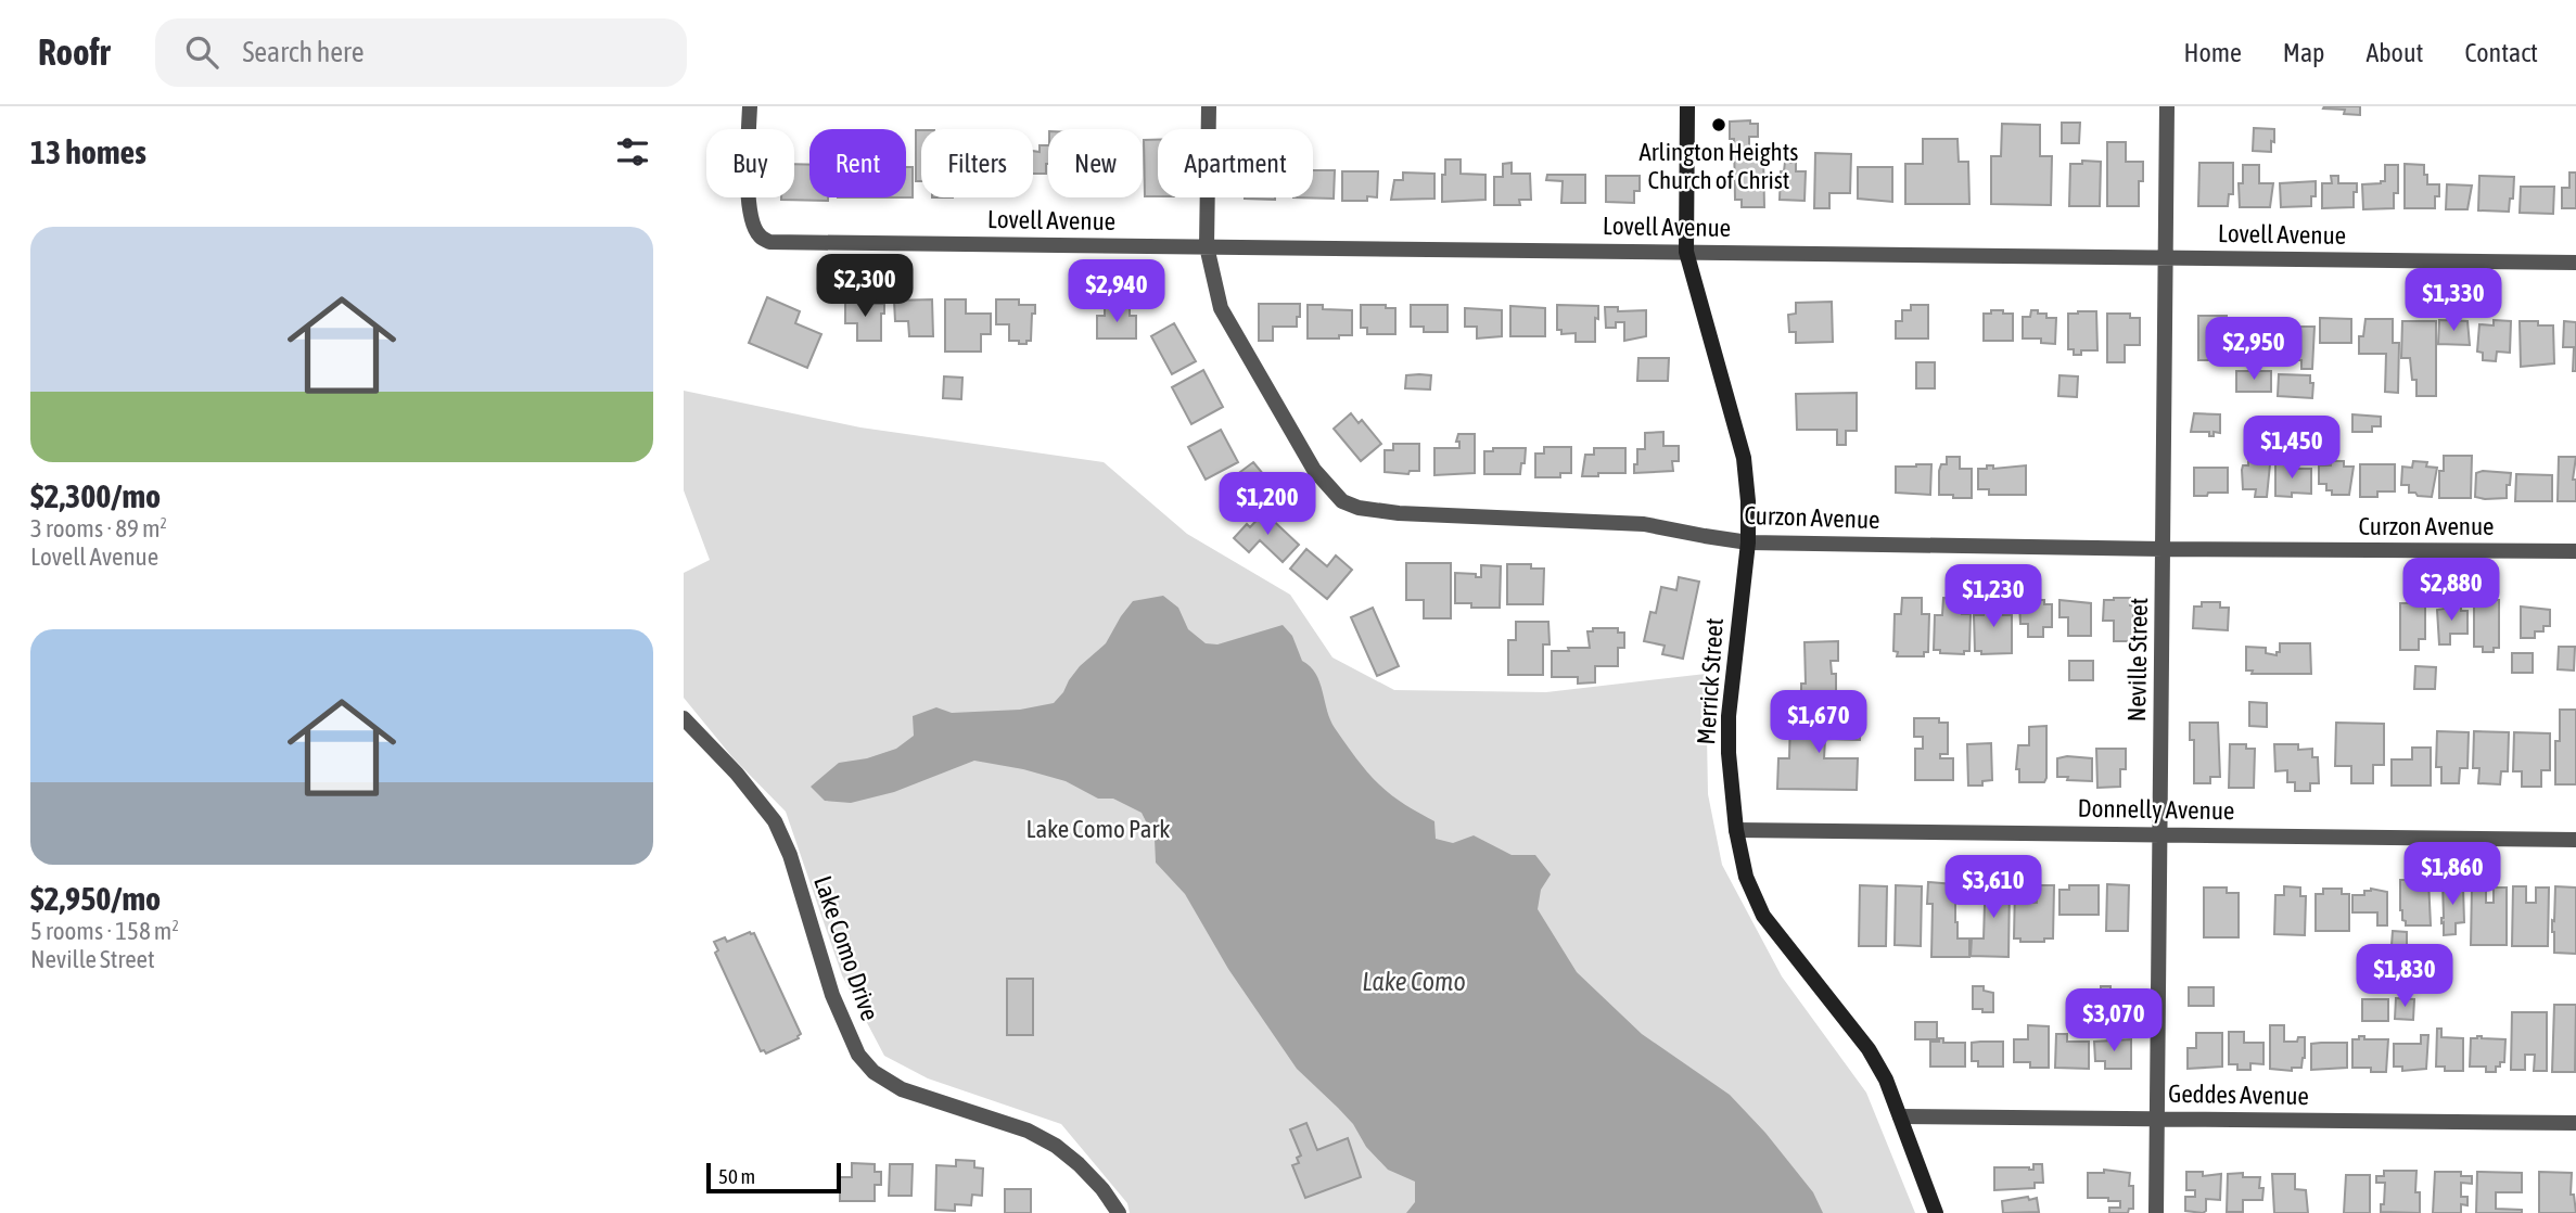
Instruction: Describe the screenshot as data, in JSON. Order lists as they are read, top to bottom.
{
  "streets": {
    "street": [
      "Lovell Avenue",
      "Curzon Avenue",
      "Neville Street",
      "Merrick Street",
      "Donnelly Avenue",
      "Lake Como Drive",
      "Geddes Avenue"
    ]
  },
  "crossings": [
    ["Lovell Avenue", "Curzon Avenue"],
    ["Lovell Avenue", "Neville Street"],
    ["Lovell Avenue", "Merrick Street"],
    ["Curzon Avenue", "Neville Street"],
    ["Curzon Avenue", "Merrick Street"],
    ["Neville Street", "Donnelly Avenue"],
    ["Neville Street", "Geddes Avenue"],
    ["Merrick Street", "Donnelly Avenue"],
    ["Merrick Street", "Geddes Avenue"]
  ],
  "water": ["Lake Como"],
  "parks": ["Lake Como Park"],
  "places": ["Arlington Heights Church of Christ"],
  "scale_bar": "50 m",
  "page": {
    "header": "Roofr",
    "search": "Search here",
    "nav": [
      "Home",
      "Map",
      "About",
      "Contact"
    ],
    "heading": "13 homes",
    "chip": [
      "Buy",
      "Rent",
      "Filters",
      "New",
      "Apartment"
    ],
    "list": [
      {
        "name": "$2,300/mo",
        "note": "3 rooms · 89 m² · Lovell Avenue"
      },
      {
        "name": "$2,950/mo",
        "note": "5 rooms · 158 m² · Neville Street"
      }
    ],
    "price": [
      "$2,300",
      "$2,940",
      "$1,330",
      "$2,950",
      "$1,450",
      "$1,200",
      "$2,880",
      "$1,230",
      "$1,670",
      "$1,860",
      "$3,610",
      "$1,830",
      "$3,070"
    ],
    "scale": "50 m"
  }
}
